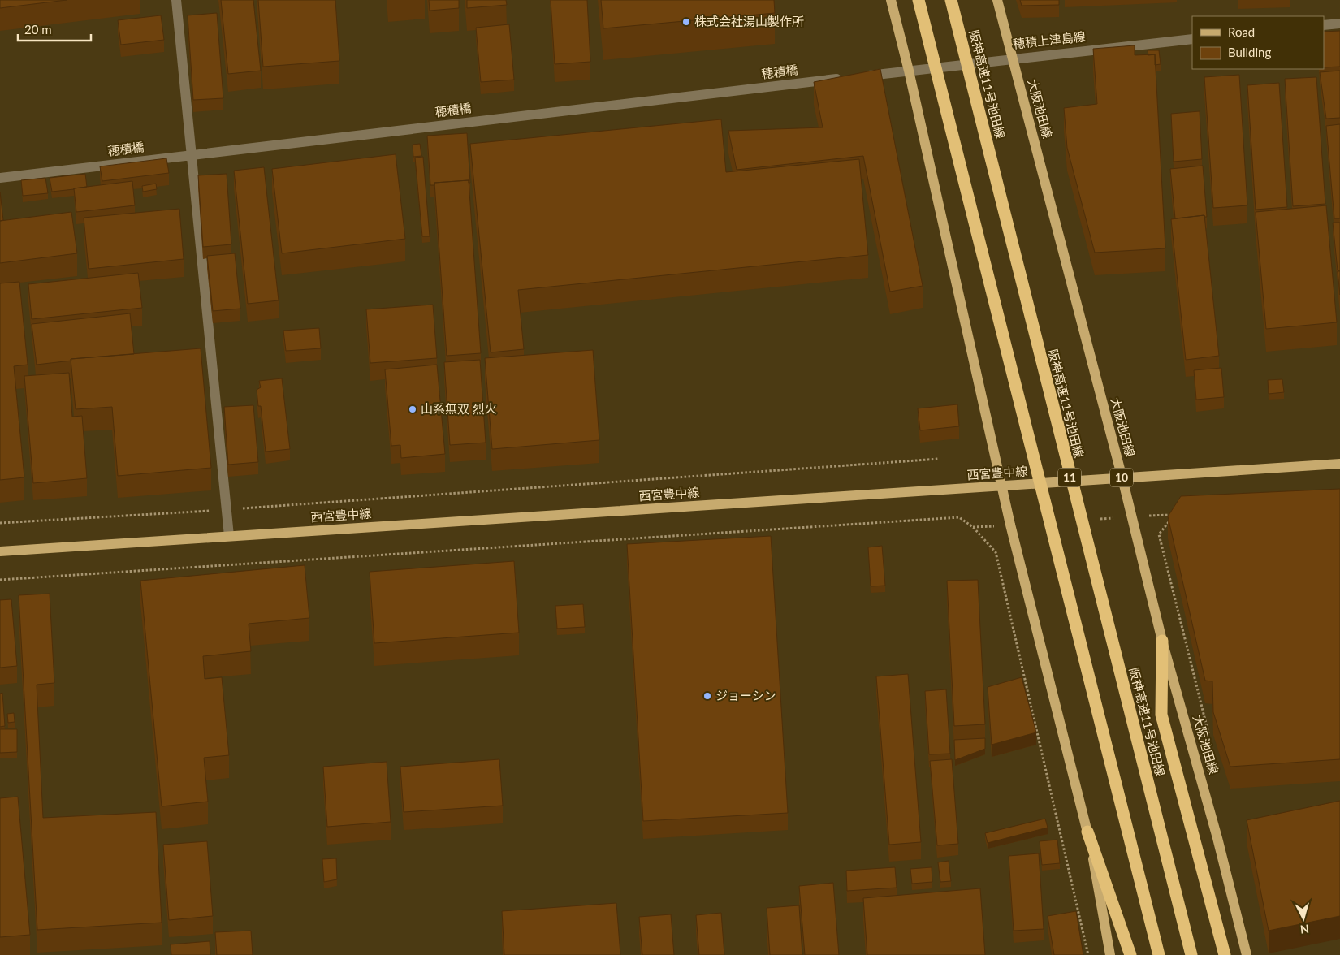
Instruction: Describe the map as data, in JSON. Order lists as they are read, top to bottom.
{
  "streets": {
    "highway": ["阪神高速11号池田線", "11"],
    "main road": ["大阪池田線", "西宮豊中線", "10"],
    "street": ["穂積上津島線", "穂積橋"]
  },
  "crossings": [
    ["穂積上津島線", "大阪池田線"],
    ["大阪池田線", "西宮豊中線"]
  ],
  "places": ["株式会社湯山製作所", "山系無双 烈火", "ジョーシン"],
  "legend": ["Road", "Building"],
  "scale_bar": "20 m",
  "north": "bottom"
}
